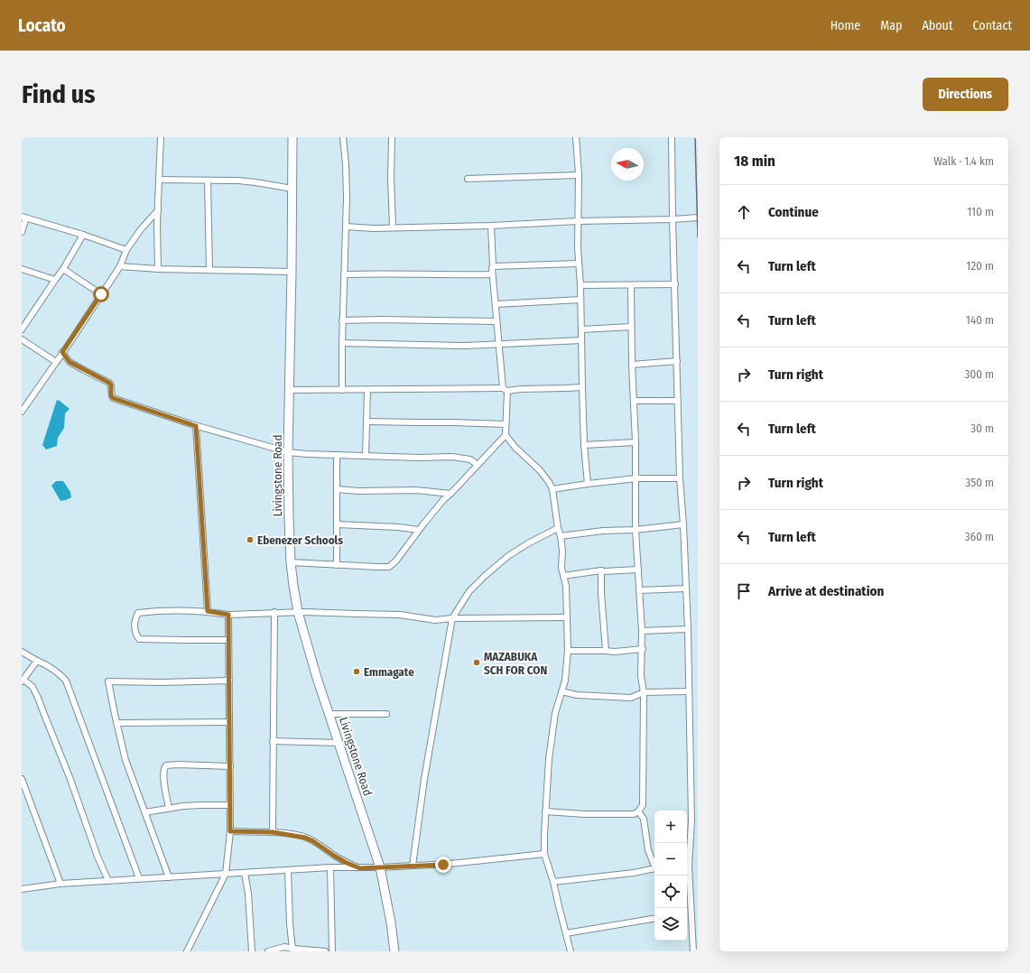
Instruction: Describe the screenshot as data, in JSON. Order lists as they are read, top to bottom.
{
  "streets": {
    "highway": ["Livingstone Road"]
  },
  "places": ["Ebenezer Schools", "MAZABUKA SCH FOR CON", "Emmagate"],
  "north": "left",
  "page": {
    "header": "Locato",
    "nav": [
      "Home",
      "Map",
      "About",
      "Contact"
    ],
    "buttons": "Directions",
    "title": "Find us",
    "heading": ["18 min", "Walk · 1.4 km"],
    "list": [
      ["Continue", "110 m"],
      ["Turn left", "120 m"],
      ["Turn left", "140 m"],
      ["Turn right", "300 m"],
      ["Turn left", "30 m"],
      ["Turn right", "350 m"],
      ["Turn left", "360 m"],
      "Arrive at destination"
    ],
    "map_buttons": ["+", "−"]
  }
}
